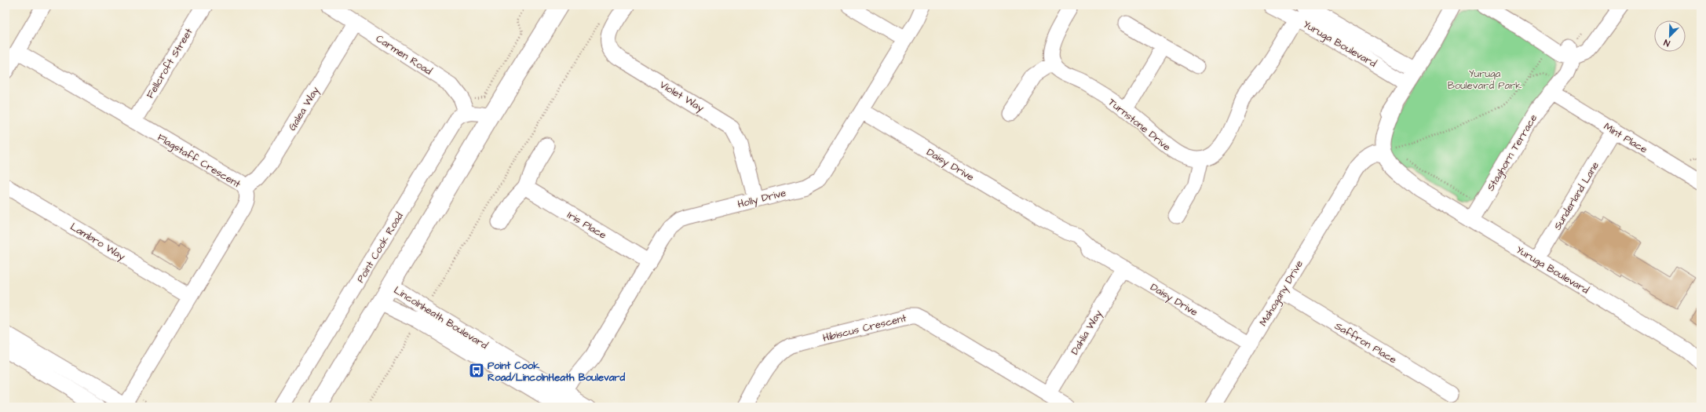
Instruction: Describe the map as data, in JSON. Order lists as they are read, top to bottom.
{
  "streets": {
    "street": [
      "Yuruga Boulevard",
      "Carmen Road",
      "Fellcroft Street",
      "Violet Way",
      "Galea Way",
      "Turnstone Drive",
      "Mint Place",
      "Staghorn Terrace",
      "Flagstaff Crescent",
      "Daisy Drive",
      "Sunderland Lane",
      "Holly Drive",
      "Iris Place",
      "Lambro Way",
      "Point Cook Road",
      "Mahogany Drive",
      "Lincolnheath Boulevard",
      "Hibiscus Crescent",
      "Dahlia Way",
      "Saffron Place"
    ]
  },
  "crossings": [
    ["Yuruga Boulevard", "Staghorn Terrace"],
    ["Yuruga Boulevard", "Sunderland Lane"],
    ["Yuruga Boulevard", "Mahogany Drive"],
    ["Carmen Road", "Galea Way"],
    ["Carmen Road", "Point Cook Road"],
    ["Fellcroft Street", "Flagstaff Crescent"],
    ["Violet Way", "Holly Drive"],
    ["Galea Way", "Flagstaff Crescent"],
    ["Mint Place", "Staghorn Terrace"],
    ["Mint Place", "Sunderland Lane"],
    ["Flagstaff Crescent", "Lambro Way"],
    ["Daisy Drive", "Holly Drive"],
    ["Daisy Drive", "Mahogany Drive"],
    ["Daisy Drive", "Dahlia Way"],
    ["Holly Drive", "Iris Place"],
    ["Holly Drive", "Lincolnheath Boulevard"],
    ["Mahogany Drive", "Saffron Place"],
    ["Hibiscus Crescent", "Dahlia Way"]
  ],
  "parks": ["Yuruga Boulevard Park"],
  "places": {
    "bus stop": ["Point Cook Road/LincolnHeath Boulevard"]
  },
  "north": "bottom left"
}
